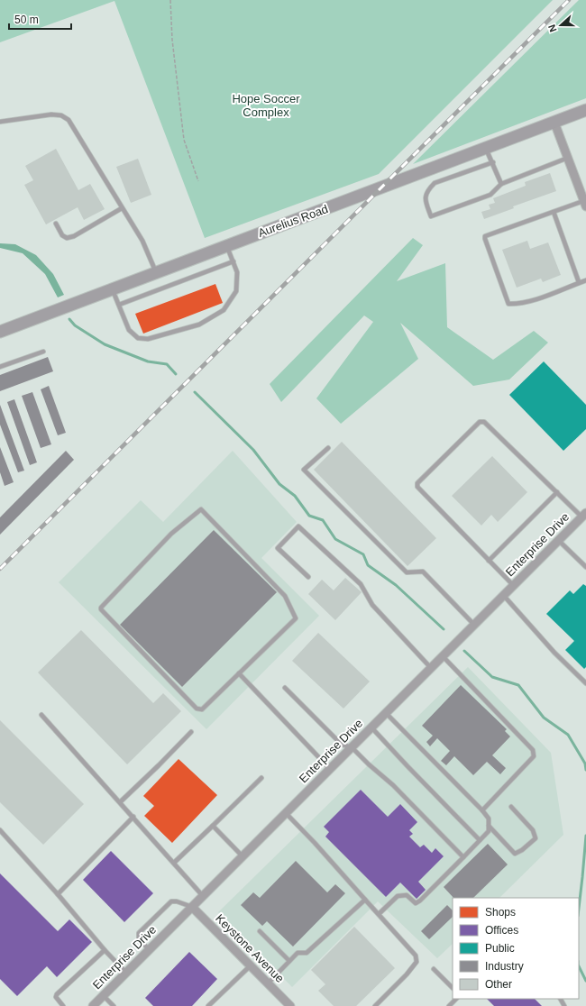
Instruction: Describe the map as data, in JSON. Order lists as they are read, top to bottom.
{
  "streets": {
    "street": ["Aurelius Road", "Enterprise Drive", "Keystone Avenue"]
  },
  "crossings": [
    ["Enterprise Drive", "Keystone Avenue"]
  ],
  "parks": ["Hope Soccer Complex"],
  "legend": [
    "Shops",
    "Offices",
    "Public",
    "Industry",
    "Other"
  ],
  "scale_bar": "50 m",
  "north": "left"
}
